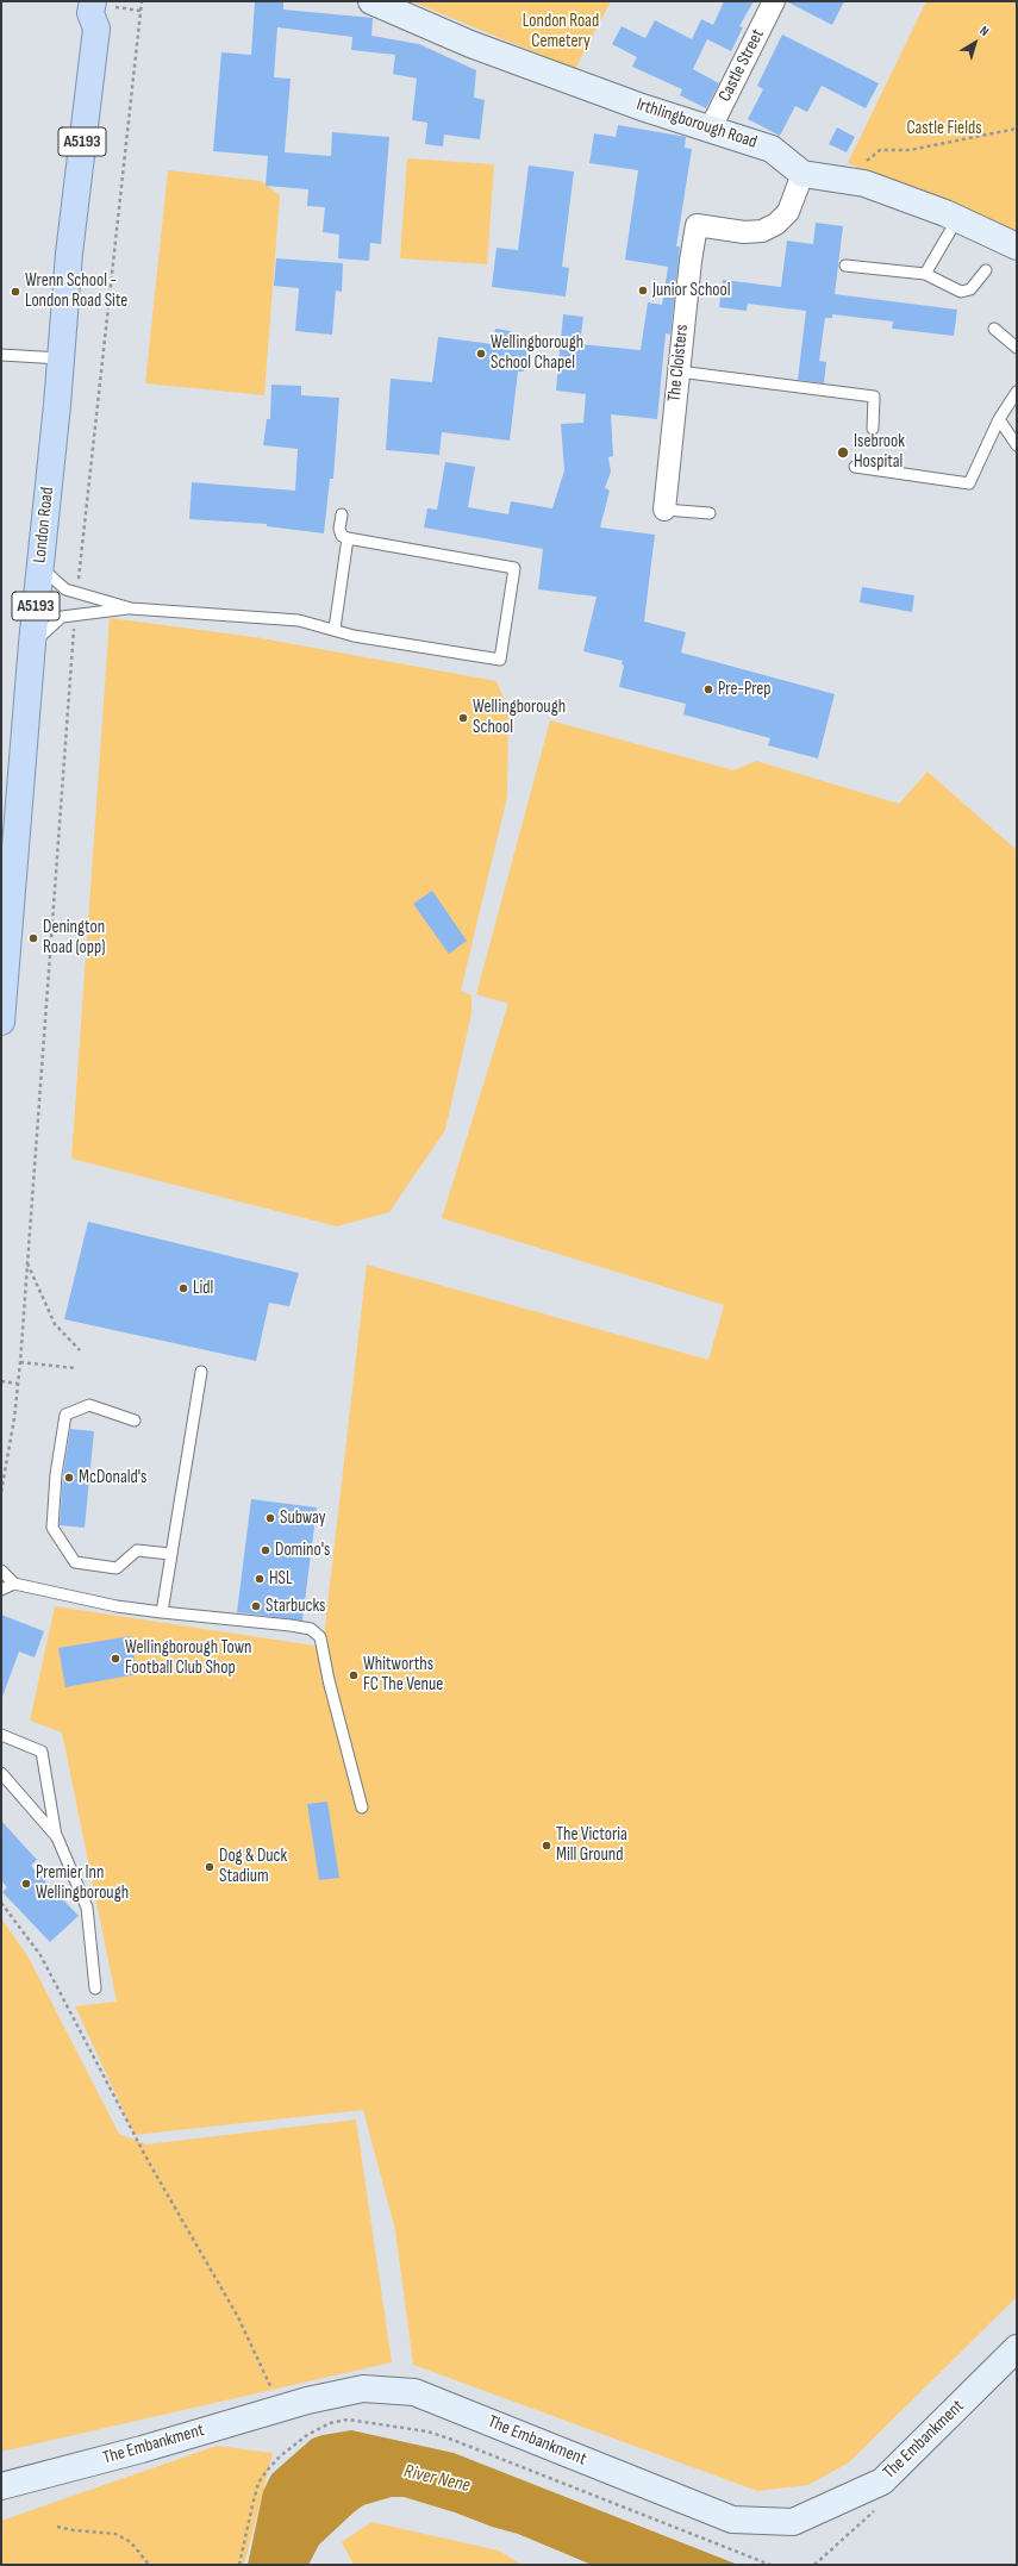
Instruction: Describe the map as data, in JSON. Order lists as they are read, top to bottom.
{
  "streets": {
    "main road": [
      "Irthlingborough Road",
      "A5193",
      "London Road",
      "The Embankment"
    ],
    "street": ["Castle Street", "The Cloisters"]
  },
  "crossings": [
    ["Castle Street", "Irthlingborough Road"],
    ["Irthlingborough Road", "The Cloisters"]
  ],
  "water": ["River Nene"],
  "parks": ["London Road Cemetery", "Castle Fields"],
  "places": [
    "Junior School",
    "Wrenn School - London Road Site",
    "Wellingborough School Chapel",
    "Isebrook Hospital",
    "Pre-Prep",
    "Wellingborough School",
    "Denington Road (opp)",
    "Lidl",
    "McDonald's",
    "Subway",
    "Domino's",
    "HSL",
    "Starbucks",
    "Wellingborough Town Football Club Shop",
    "Whitworths FC The Venue",
    "The Victoria Mill Ground",
    "Dog & Duck Stadium",
    "Premier Inn Wellingborough"
  ],
  "north": "top right"
}
